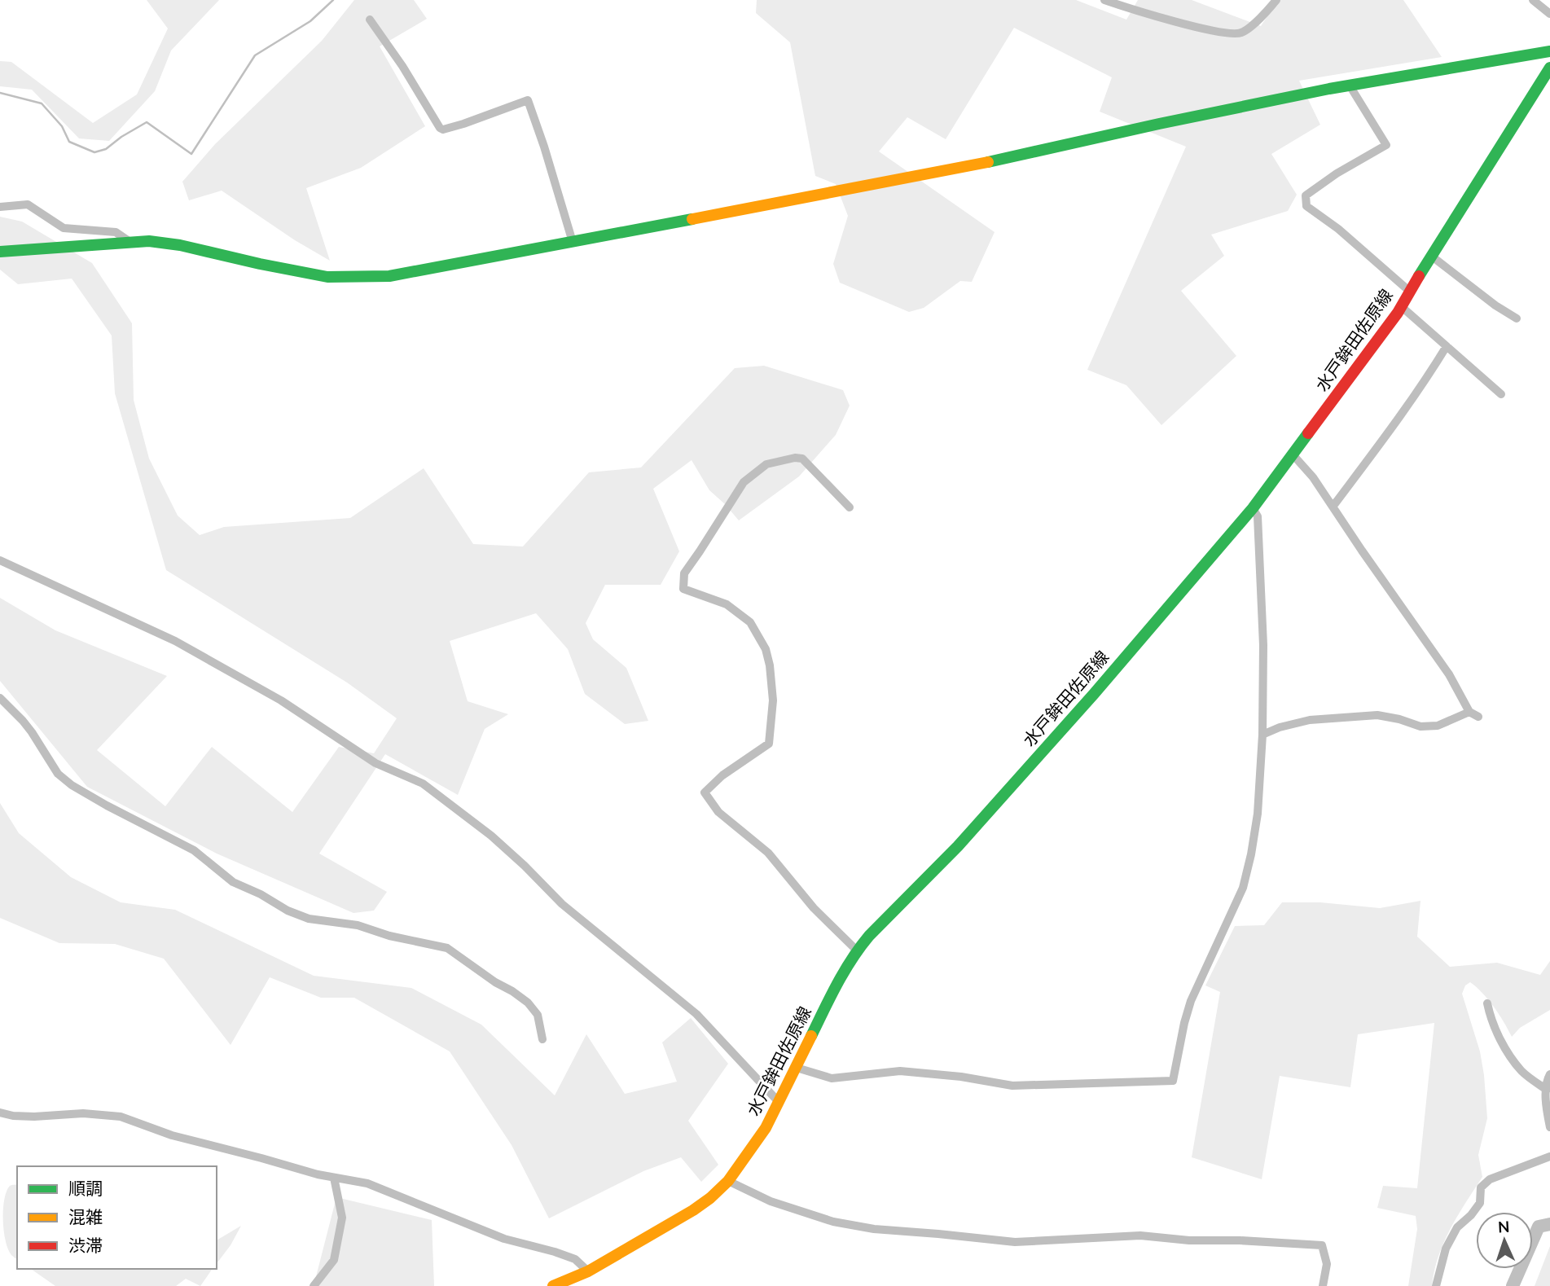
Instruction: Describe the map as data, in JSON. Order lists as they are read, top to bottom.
{
  "streets": {
    "main road": ["水戸鉾田佐原線"]
  },
  "legend": ["順調", "混雑", "渋滞"],
  "north": "top"
}
